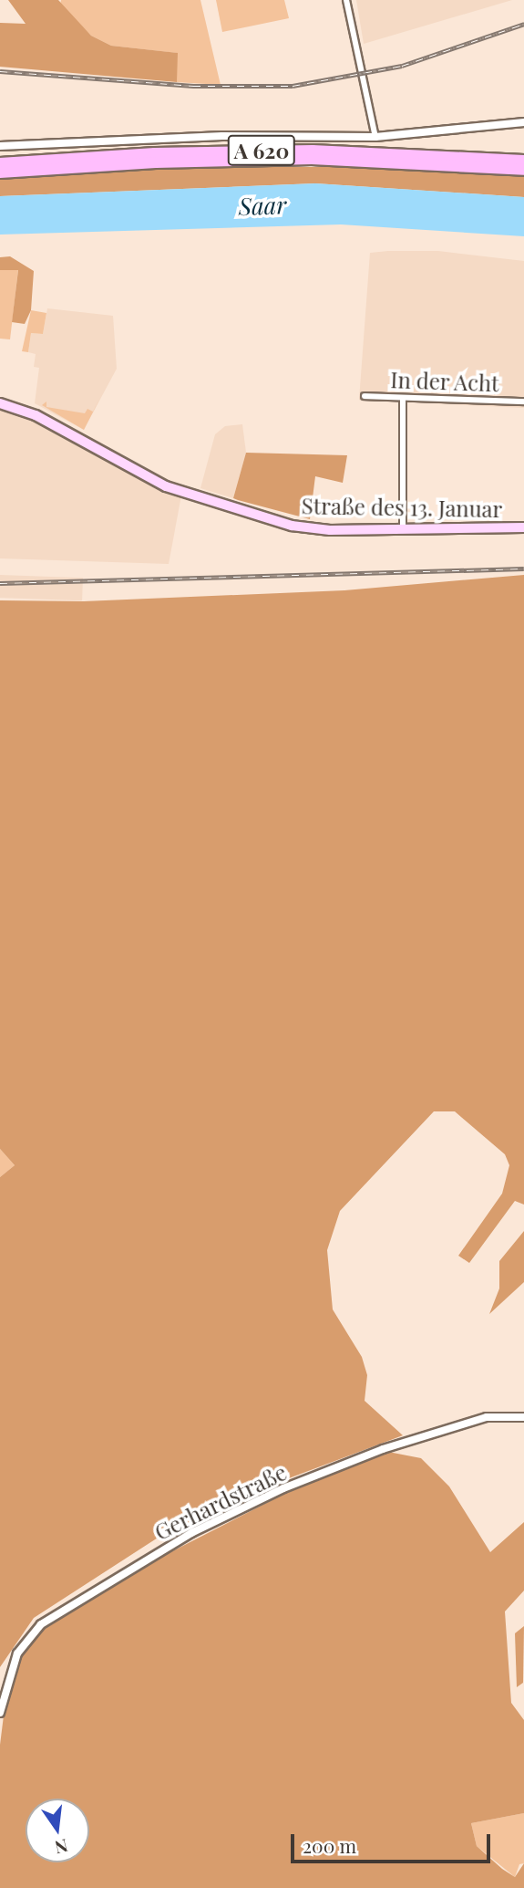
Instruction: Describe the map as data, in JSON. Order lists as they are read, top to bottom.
{
  "streets": {
    "highway": ["A 620"],
    "main road": ["Straße des 13. Januar"],
    "street": ["In der Acht", "Gerhardstraße"]
  },
  "water": ["Saar"],
  "scale_bar": "200 m",
  "north": "bottom"
}
